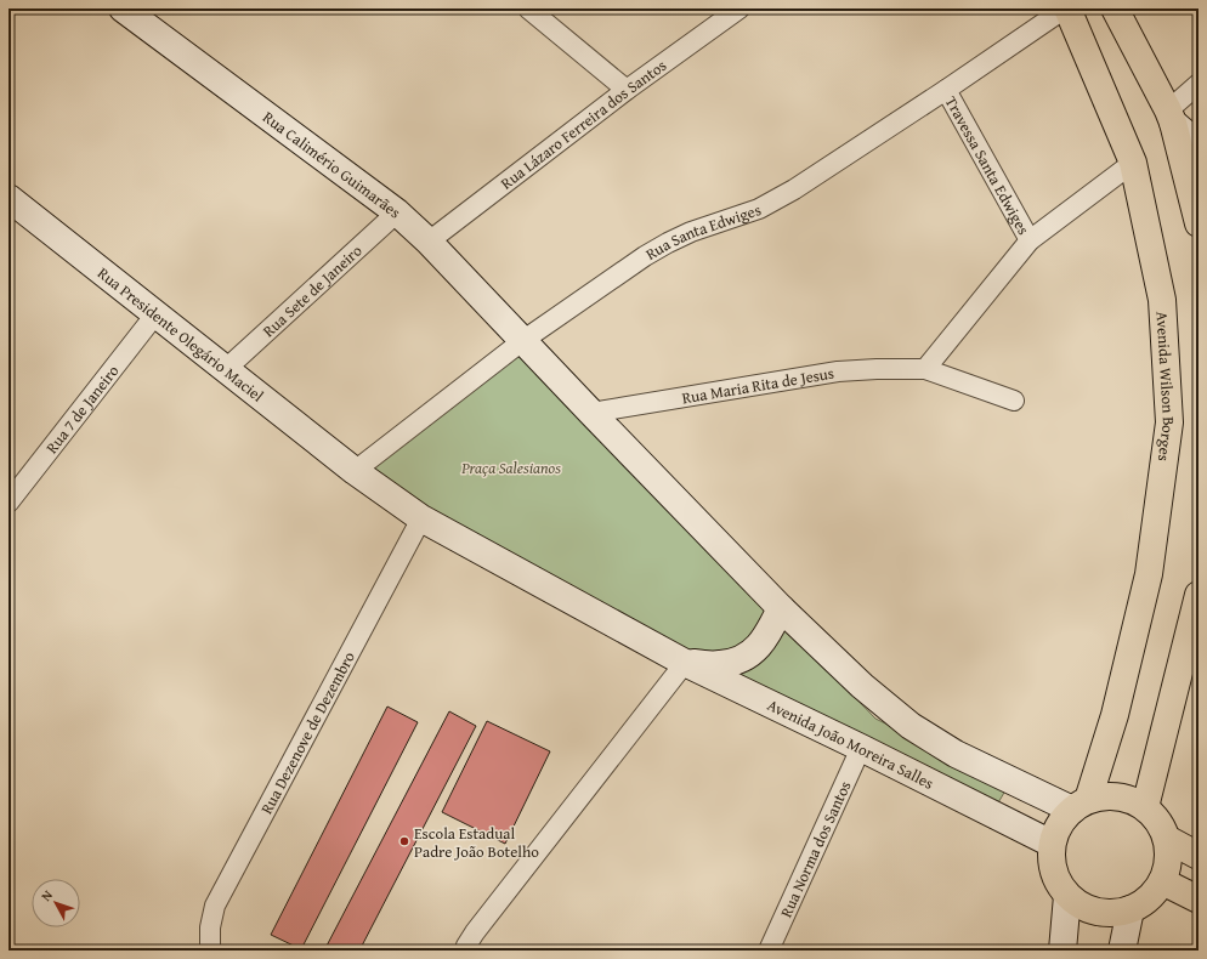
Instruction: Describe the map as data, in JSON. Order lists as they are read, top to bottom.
{
  "streets": {
    "main road": ["Avenida Wilson Borges"],
    "street": [
      "Rua Lázaro Ferreira dos Santos",
      "Rua Calimério Guimarães",
      "Travessa Santa Edwiges",
      "Rua Santa Edwiges",
      "Rua Sete de Janeiro",
      "Rua Presidente Olegário Maciel",
      "Rua Maria Rita de Jesus",
      "Rua 7 de Janeiro",
      "Rua Dezenove de Dezembro",
      "Avenida João Moreira Salles",
      "Rua Norma dos Santos"
    ]
  },
  "crossings": [
    ["Rua Lázaro Ferreira dos Santos", "Rua Calimério Guimarães"],
    ["Rua Calimério Guimarães", "Rua Santa Edwiges"],
    ["Rua Calimério Guimarães", "Rua Sete de Janeiro"],
    ["Travessa Santa Edwiges", "Rua Santa Edwiges"],
    ["Rua Santa Edwiges", "Rua Presidente Olegário Maciel"],
    ["Rua Santa Edwiges", "Avenida Wilson Borges"],
    ["Rua Sete de Janeiro", "Rua Presidente Olegário Maciel"],
    ["Rua Presidente Olegário Maciel", "Rua 7 de Janeiro"],
    ["Avenida Wilson Borges", "Avenida João Moreira Salles"],
    ["Avenida João Moreira Salles", "Rua Norma dos Santos"]
  ],
  "parks": ["Praça Salesianos"],
  "places": ["Escola Estadual Padre João Botelho"],
  "north": "top left"
}
